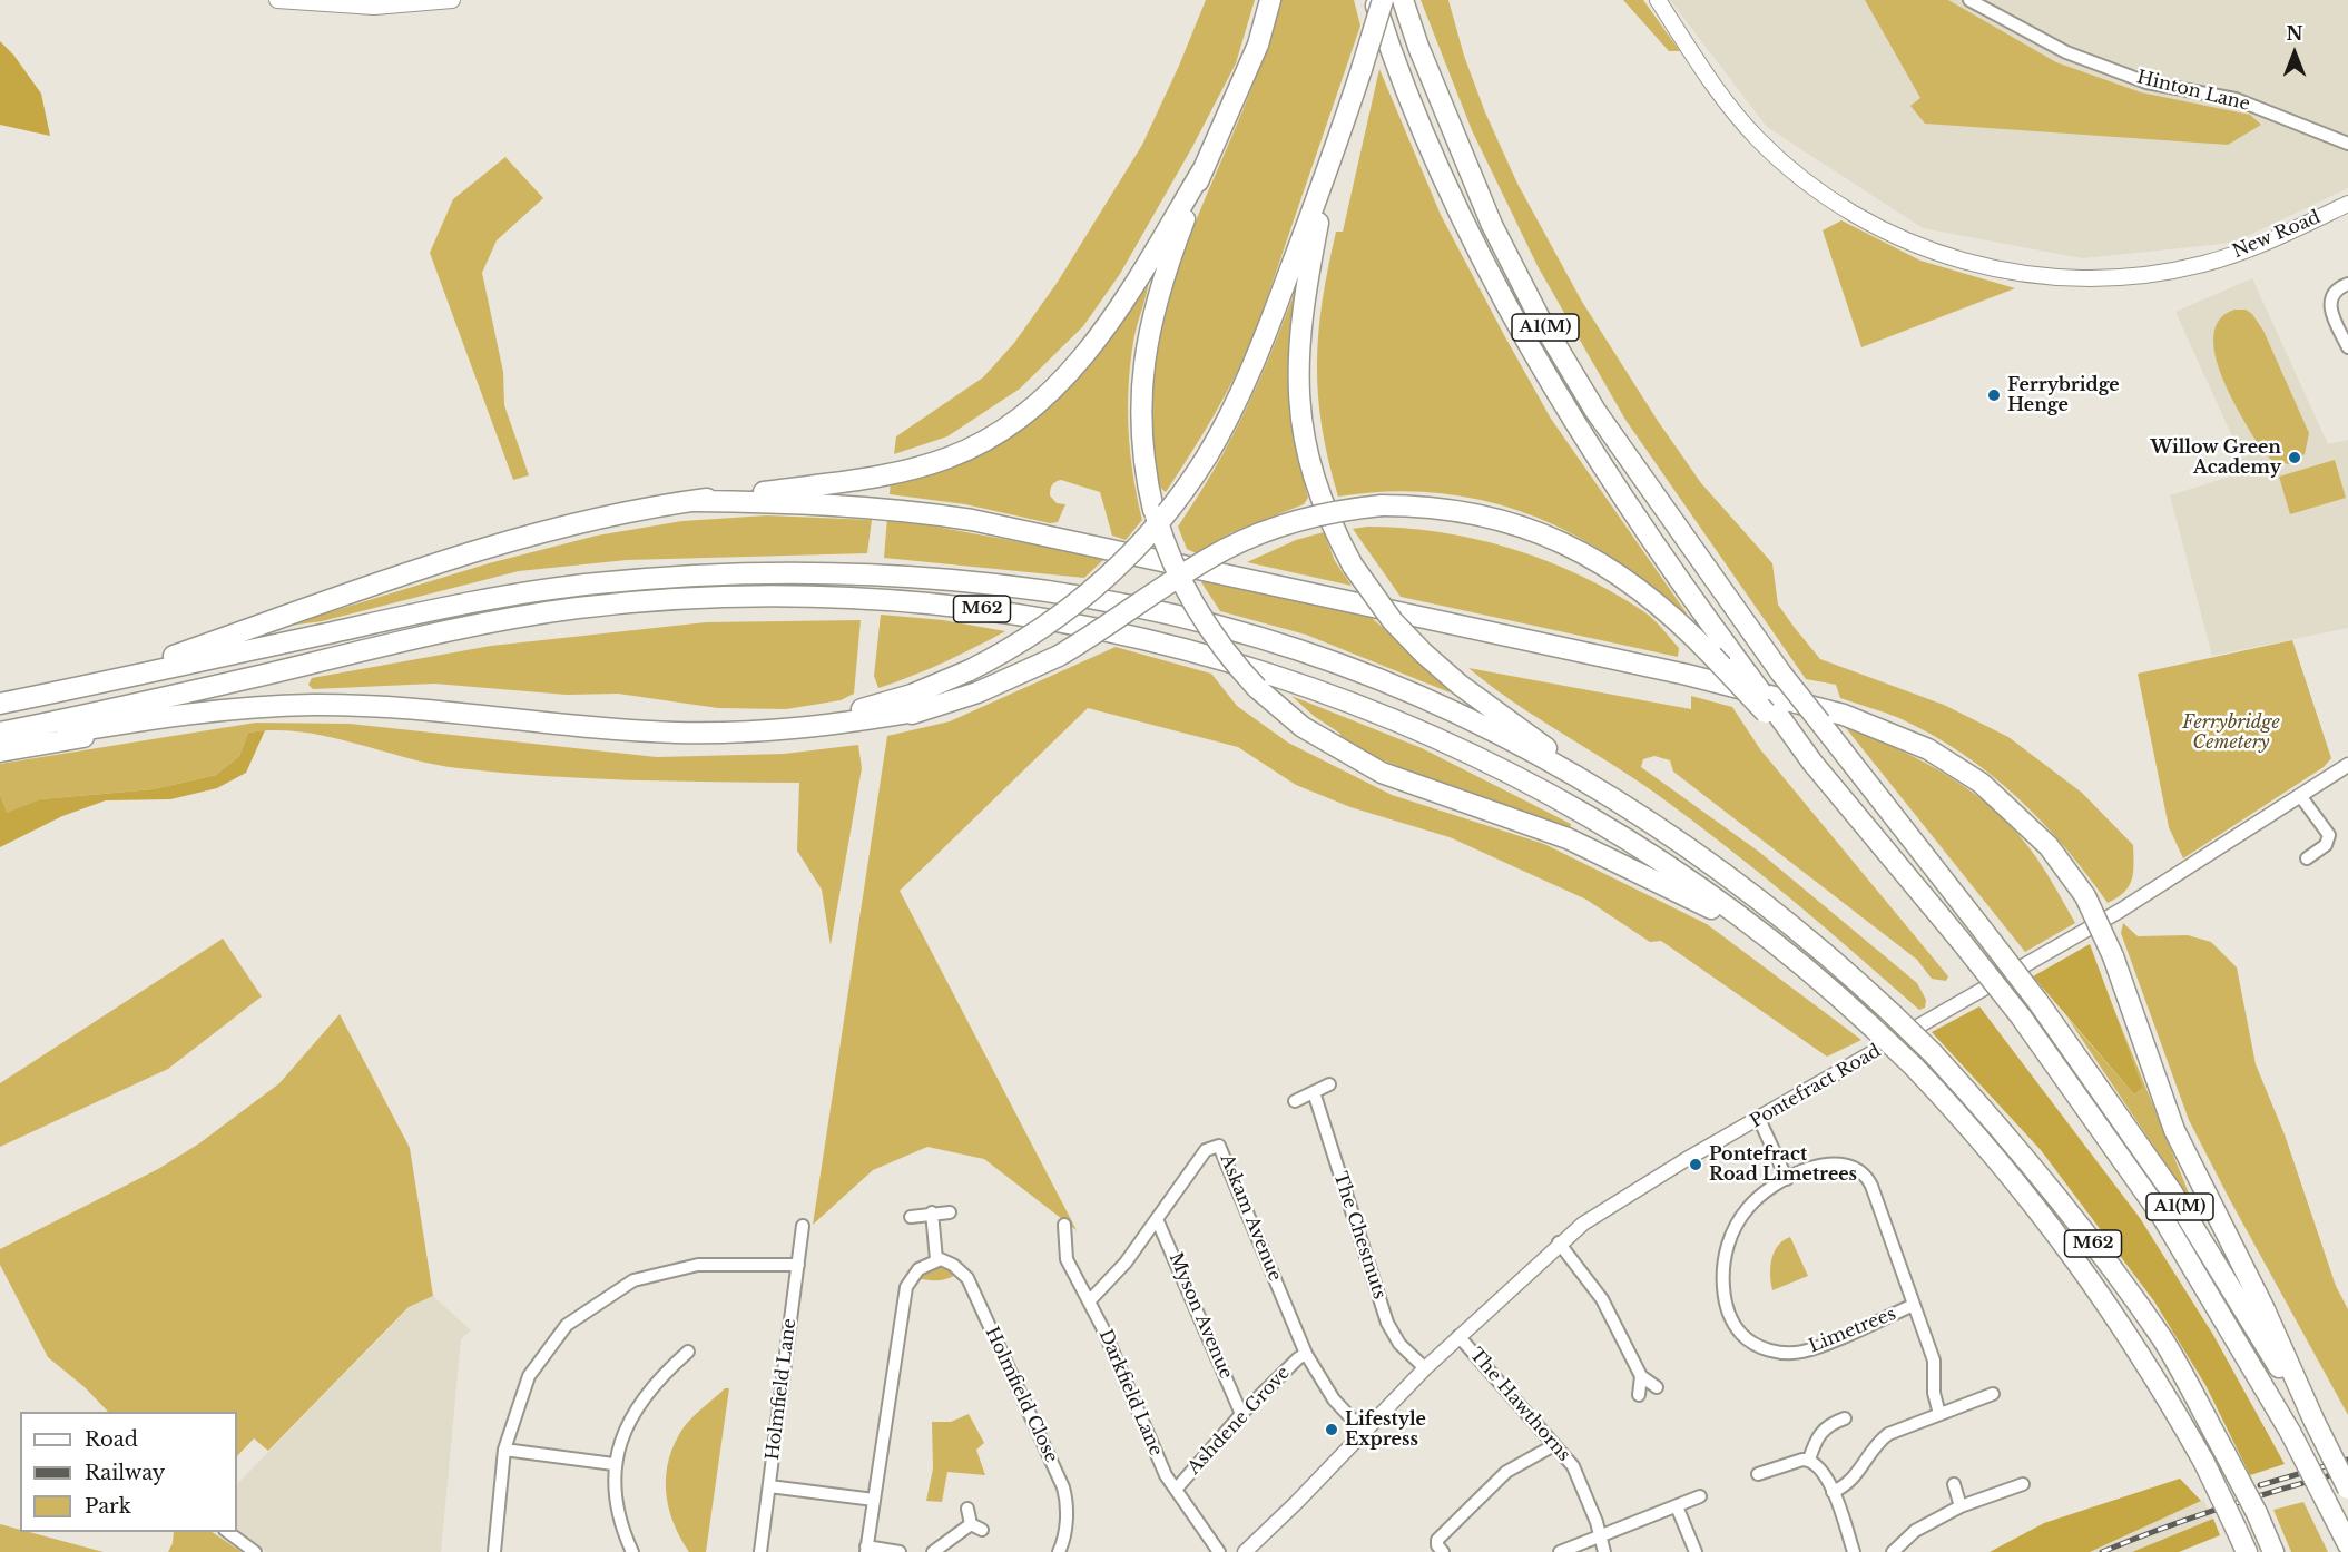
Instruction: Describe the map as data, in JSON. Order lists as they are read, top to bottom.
{
  "streets": {
    "highway": ["A1(M)", "M62"],
    "main road": ["New Road"],
    "street": [
      "Hinton Lane",
      "Pontefract Road",
      "Askam Avenue",
      "The Chestnuts",
      "Myson Avenue",
      "Limetrees",
      "Holmfield Lane",
      "Darkfield Lane",
      "Holmfield Close",
      "The Hawthorns",
      "Ashdene Grove"
    ]
  },
  "crossings": [
    ["Pontefract Road", "Askam Avenue"],
    ["Pontefract Road", "The Chestnuts"],
    ["Pontefract Road", "The Hawthorns"],
    ["Askam Avenue", "Myson Avenue"],
    ["Askam Avenue", "Darkfield Lane"],
    ["Askam Avenue", "Ashdene Grove"],
    ["Myson Avenue", "Ashdene Grove"],
    ["Darkfield Lane", "Ashdene Grove"]
  ],
  "parks": ["Ferrybridge Cemetery"],
  "places": [
    "Ferrybridge Henge",
    "Willow Green Academy",
    "Pontefract Road Limetrees",
    "Lifestyle Express"
  ],
  "legend": ["Road", "Railway", "Park"],
  "north": "top"
}
